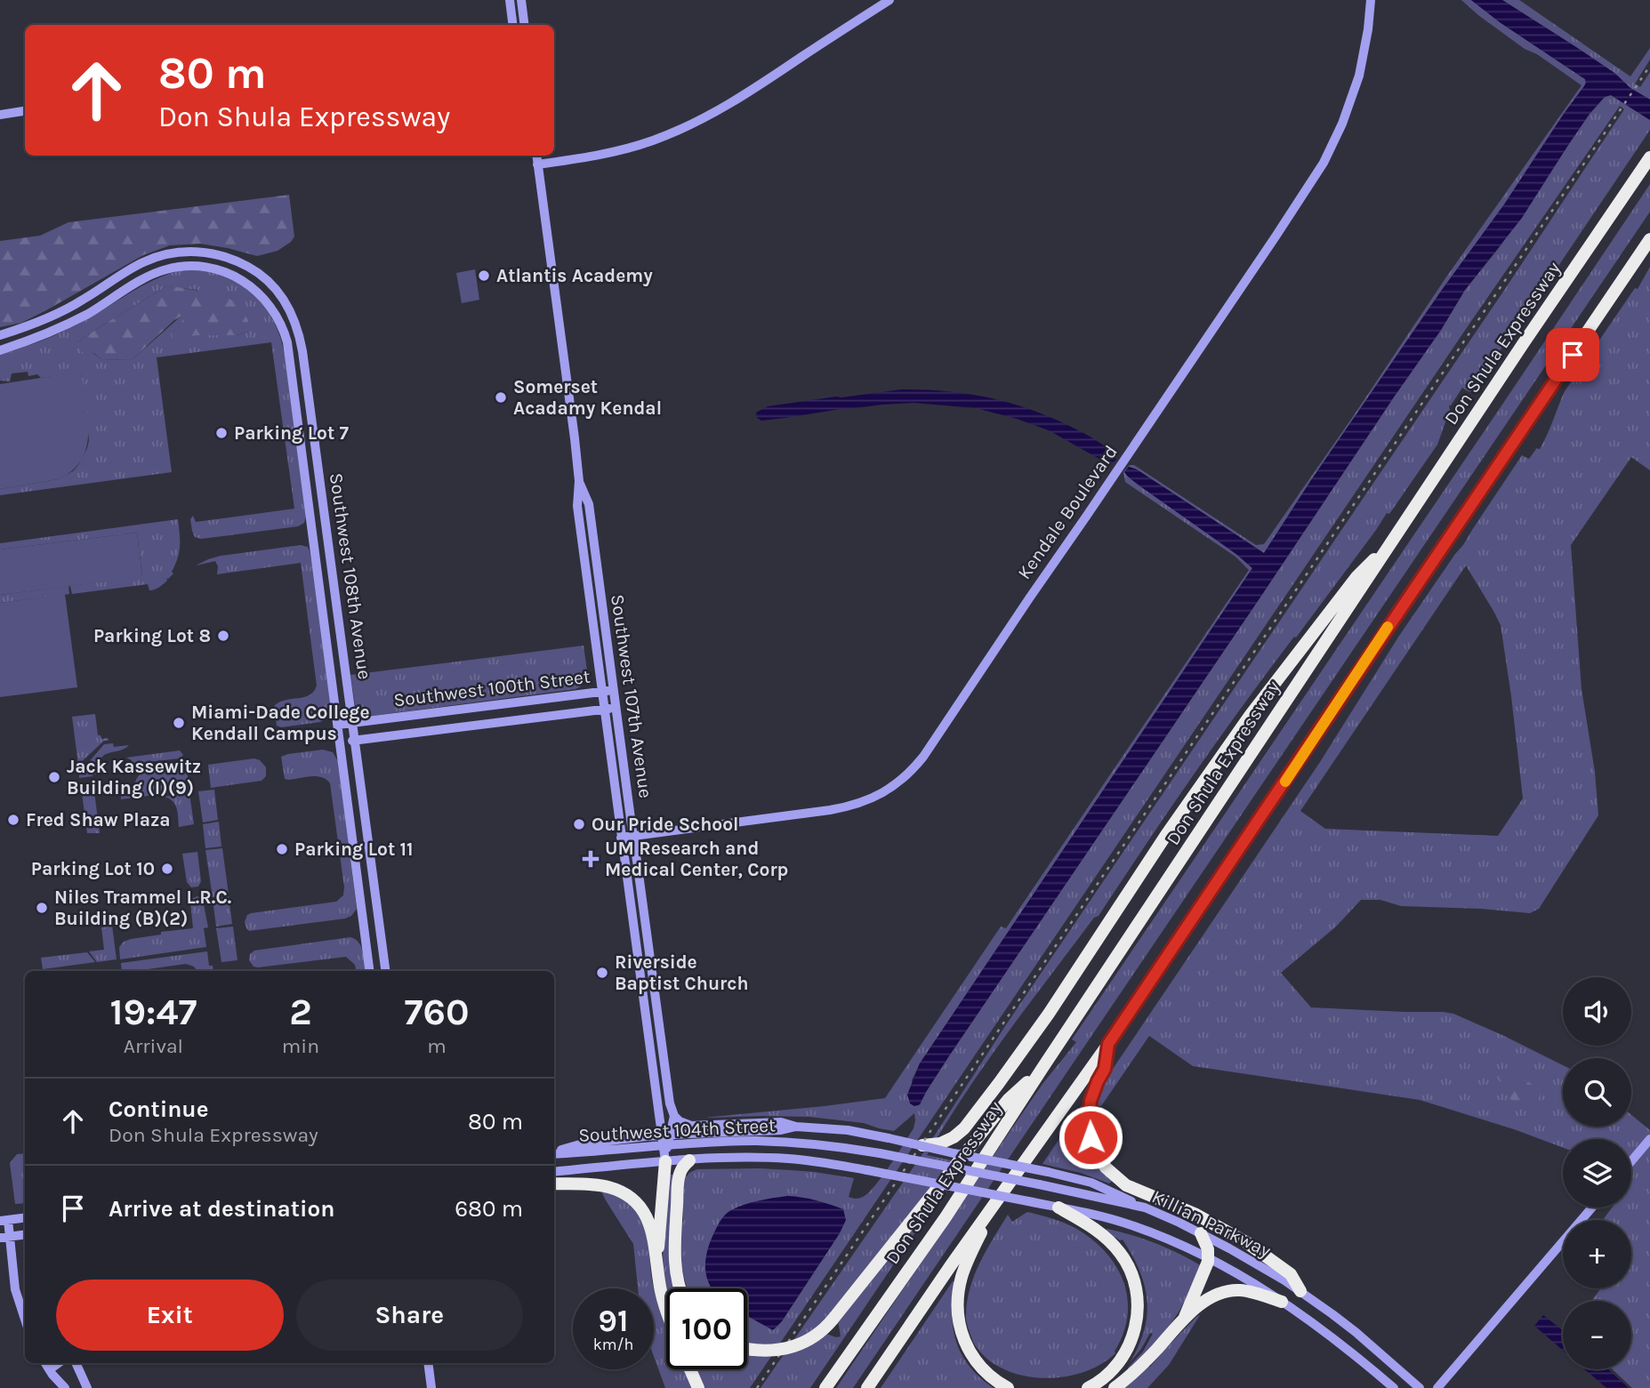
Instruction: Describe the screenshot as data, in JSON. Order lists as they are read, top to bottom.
{
  "streets": {
    "highway": ["Don Shula Expressway"],
    "street": [
      "Kendale Boulevard",
      "Southwest 108th Avenue",
      "Southwest 100th Street",
      "Southwest 107th Avenue",
      "Southwest 104th Street",
      "Killian Parkway"
    ]
  },
  "crossings": [
    ["Kendale Boulevard", "Southwest 107th Avenue"],
    ["Southwest 108th Avenue", "Southwest 100th Street"],
    ["Southwest 100th Street", "Southwest 107th Avenue"],
    ["Southwest 107th Avenue", "Southwest 104th Street"],
    ["Southwest 104th Street", "Killian Parkway"]
  ],
  "places": {
    "other": [
      "Atlantis Academy",
      "Somerset Acadamy Kendal",
      "Parking Lot 7",
      "Parking Lot 8",
      "Miami-Dade College Kendall Campus",
      "Jack Kassewitz Building (I)(9)",
      "Fred Shaw Plaza",
      "Our Pride School",
      "Parking Lot 11",
      "Parking Lot 10",
      "Niles Trammel L.R.C. Building (B)(2)",
      "Riverside Baptist Church"
    ],
    "health": ["UM Research and Medical Center, Corp"]
  },
  "page": {
    "turn": ["80 m", "Don Shula Expressway"],
    "eta": [
      "19:47",
      "Arrival",
      "2",
      "min",
      "760",
      "m"
    ],
    "map_buttons": ["+", "−"],
    "list": [
      {
        "name": "Continue",
        "note": "Don Shula Expressway",
        "value": "80 m"
      },
      {
        "name": "Arrive at destination",
        "value": "680 m"
      }
    ],
    "buttons": ["Exit", "Share"],
    "speed": "91 km/h",
    "limit": "100"
  }
}
